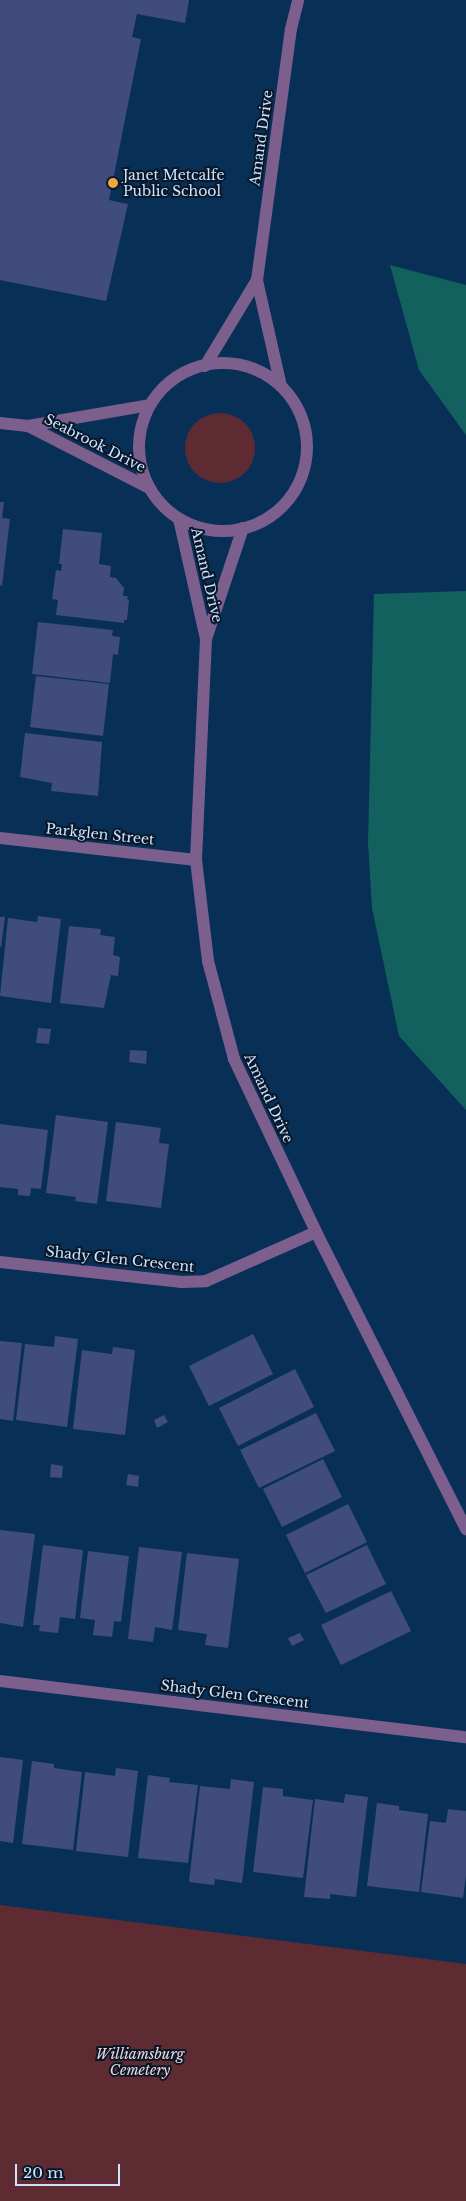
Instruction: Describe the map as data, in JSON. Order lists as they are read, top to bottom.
{
  "streets": {
    "street": [
      "Amand Drive",
      "Seabrook Drive",
      "Parkglen Street",
      "Shady Glen Crescent"
    ]
  },
  "crossings": [
    ["Amand Drive", "Seabrook Drive"],
    ["Amand Drive", "Parkglen Street"],
    ["Amand Drive", "Shady Glen Crescent"]
  ],
  "parks": ["Williamsburg Cemetery"],
  "places": ["Janet Metcalfe Public School"],
  "scale_bar": "20 m"
}
